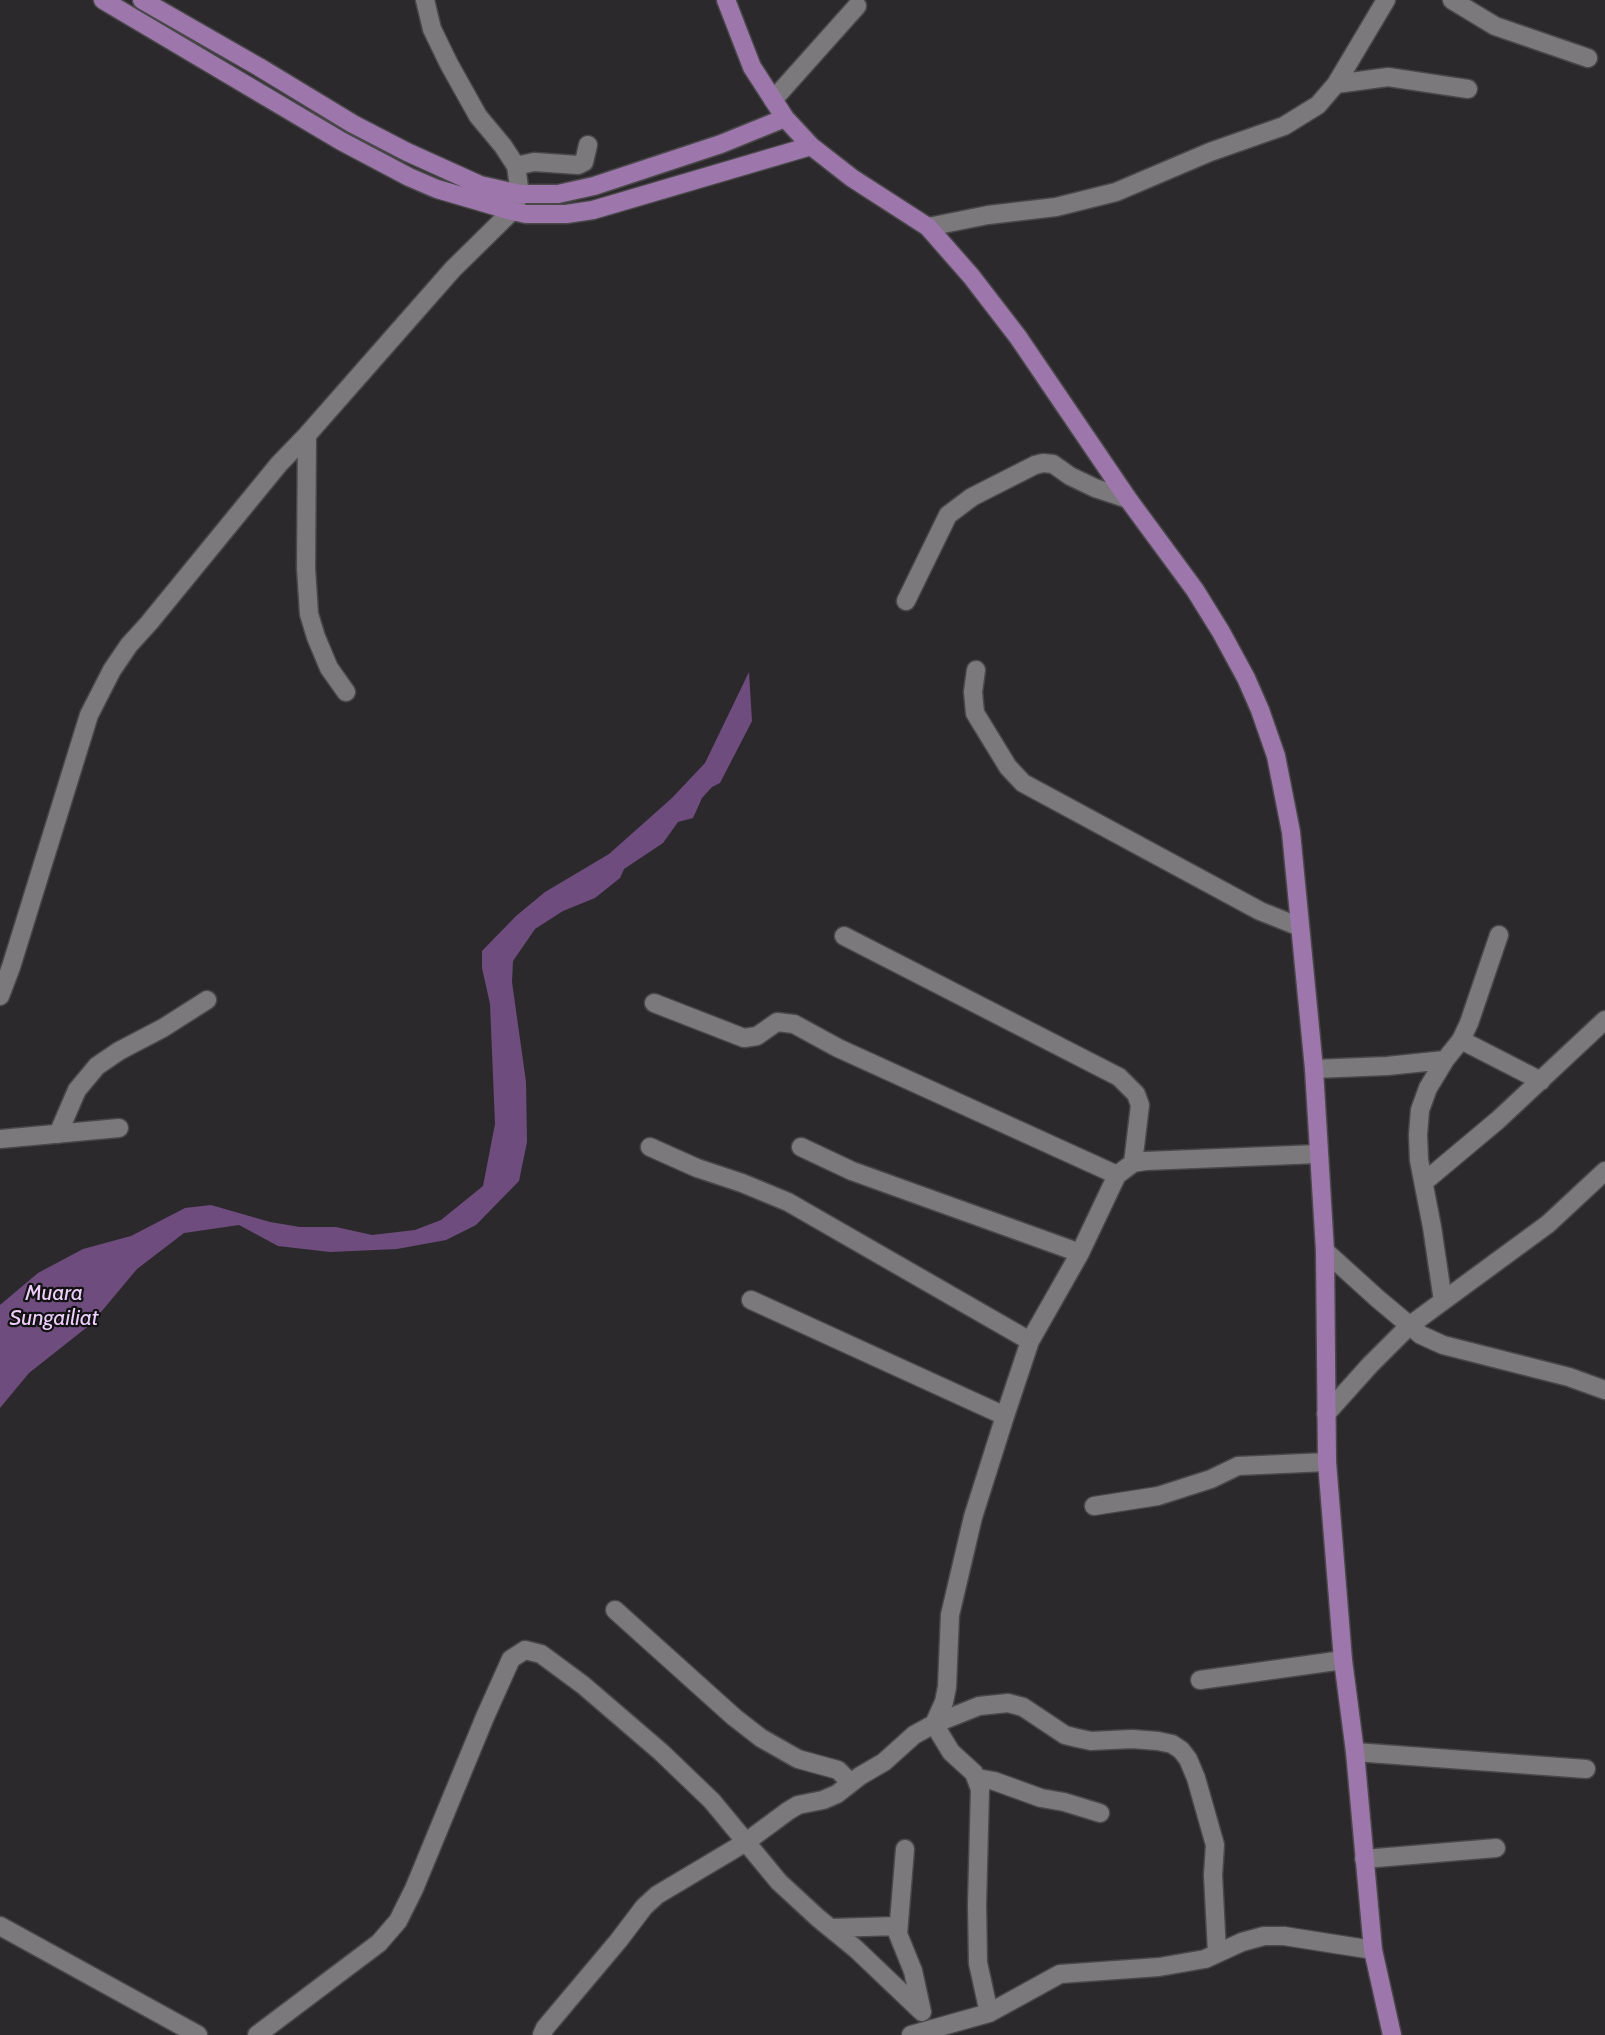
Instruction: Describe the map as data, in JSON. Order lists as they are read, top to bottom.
{
  "water": ["Muara Sungailiat"]
}
